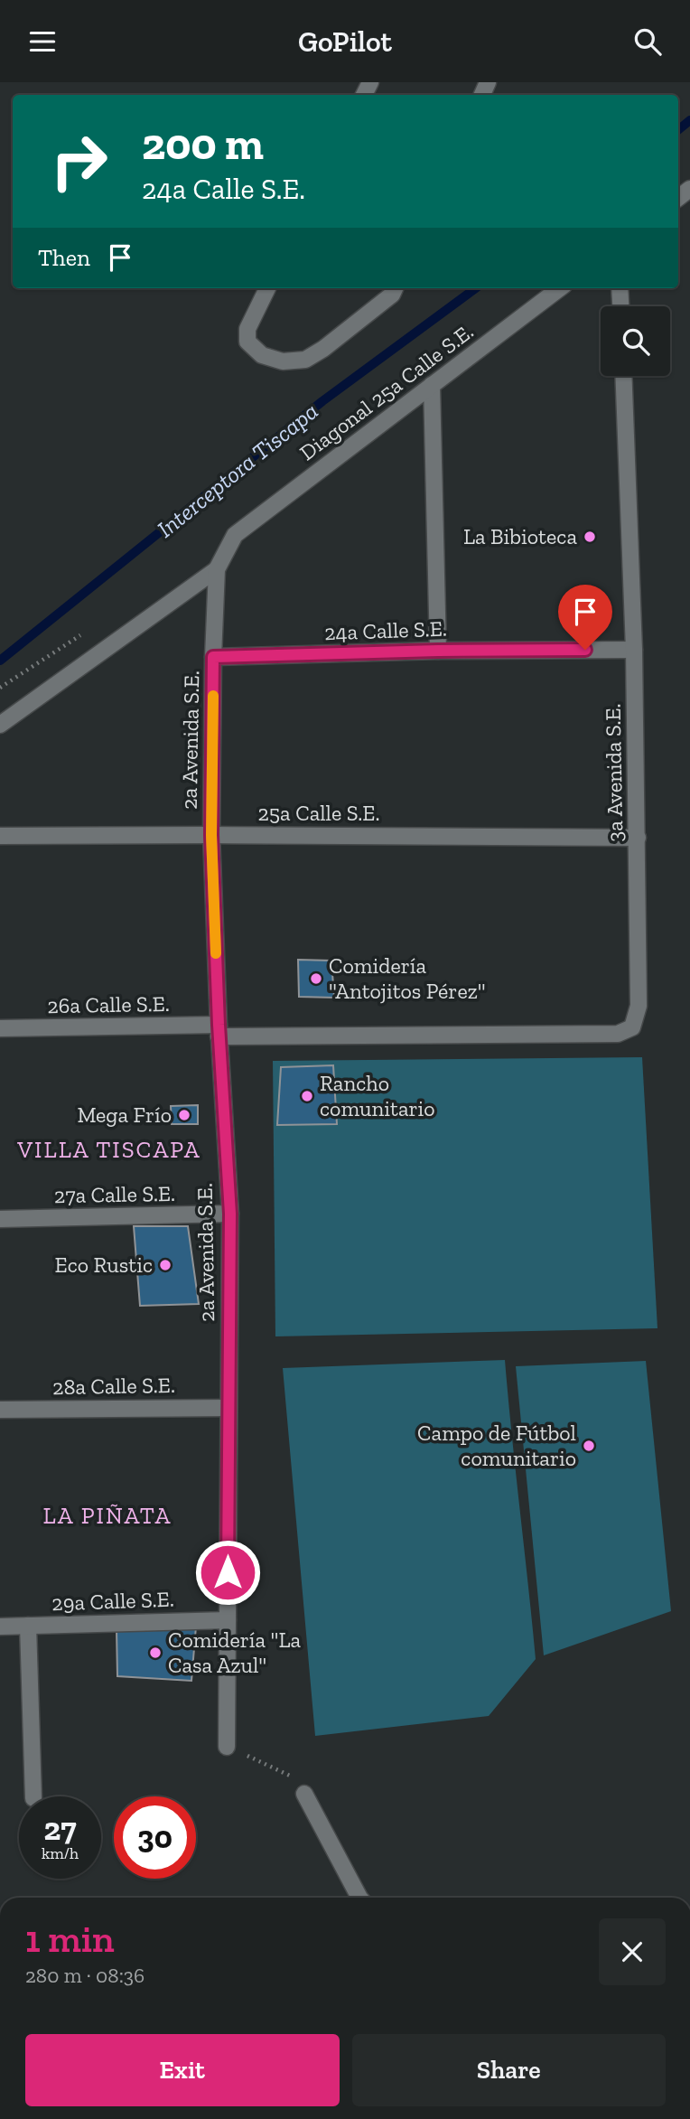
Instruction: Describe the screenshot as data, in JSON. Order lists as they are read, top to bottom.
{
  "streets": {
    "street": [
      "Diagonal 25a Calle S.E.",
      "24a Calle S.E.",
      "2a Avenida S.E.",
      "3a Avenida S.E.",
      "25a Calle S.E.",
      "26a Calle S.E.",
      "27a Calle S.E.",
      "28a Calle S.E.",
      "29a Calle S.E."
    ]
  },
  "crossings": [
    ["Diagonal 25a Calle S.E.", "2a Avenida S.E."],
    ["24a Calle S.E.", "2a Avenida S.E."],
    ["24a Calle S.E.", "3a Avenida S.E."],
    ["2a Avenida S.E.", "25a Calle S.E."],
    ["2a Avenida S.E.", "26a Calle S.E."],
    ["2a Avenida S.E.", "27a Calle S.E."],
    ["2a Avenida S.E.", "28a Calle S.E."],
    ["2a Avenida S.E.", "29a Calle S.E."],
    ["3a Avenida S.E.", "25a Calle S.E."],
    ["3a Avenida S.E.", "26a Calle S.E."]
  ],
  "districts": ["VILLA TISCAPA", "LA PIÑATA"],
  "water": ["Interceptora Tiscapa"],
  "places": [
    "La Bibioteca",
    "Comidería \"Antojitos Pérez\"",
    "Rancho comunitario",
    "Mega Frío",
    "Eco Rustic",
    "Campo de Fútbol comunitario",
    "Comidería \"La Casa Azul\""
  ],
  "page": {
    "header": "GoPilot",
    "turn": ["200 m", "24a Calle S.E."],
    "then": "Then",
    "speed": "27 km/h",
    "limit": "30",
    "heading": ["1 min", "280 m · 08:36"],
    "buttons": ["Exit", "Share"]
  }
}
